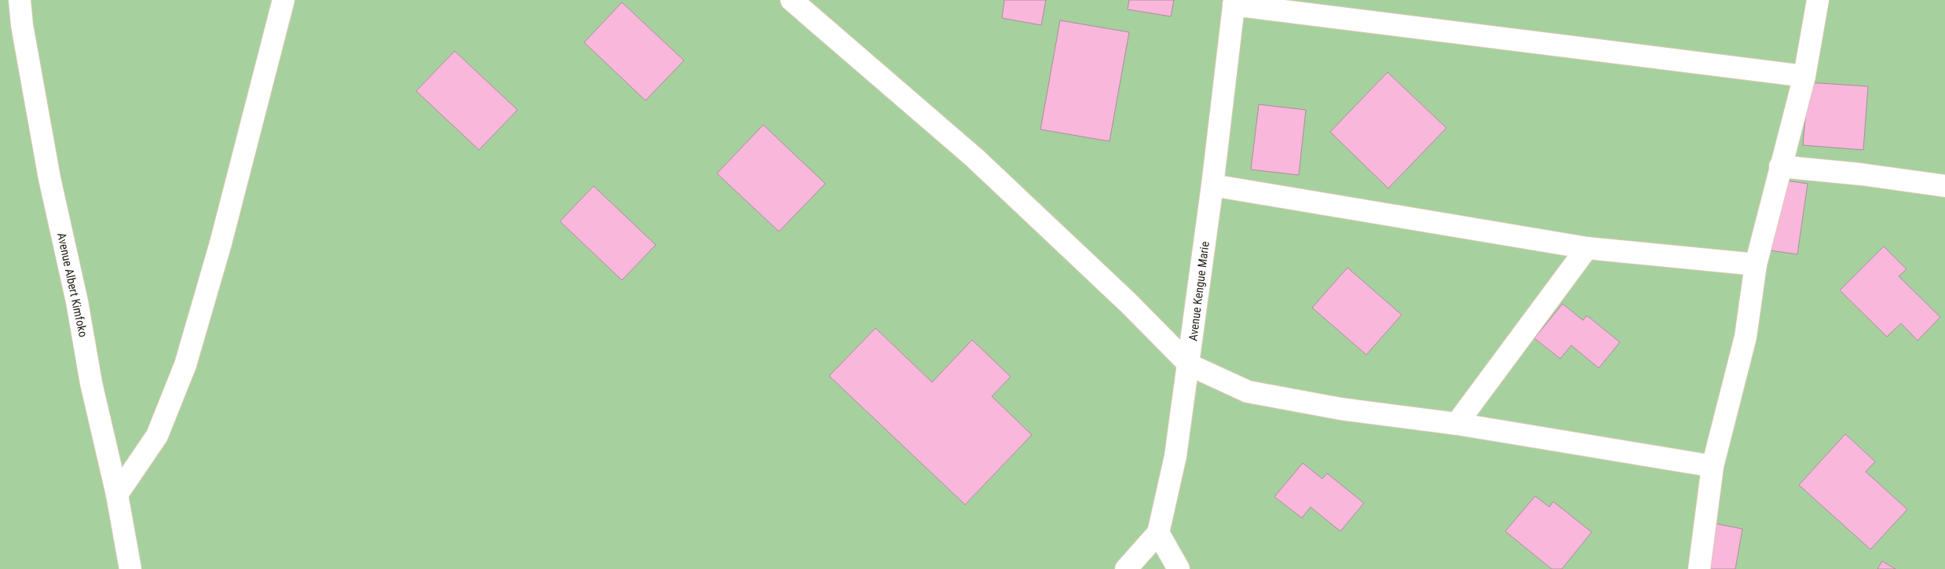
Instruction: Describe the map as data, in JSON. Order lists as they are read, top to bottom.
{
  "streets": {
    "street": ["Avenue Albert Kimfoko", "Avenue Kengue Marie"]
  }
}
